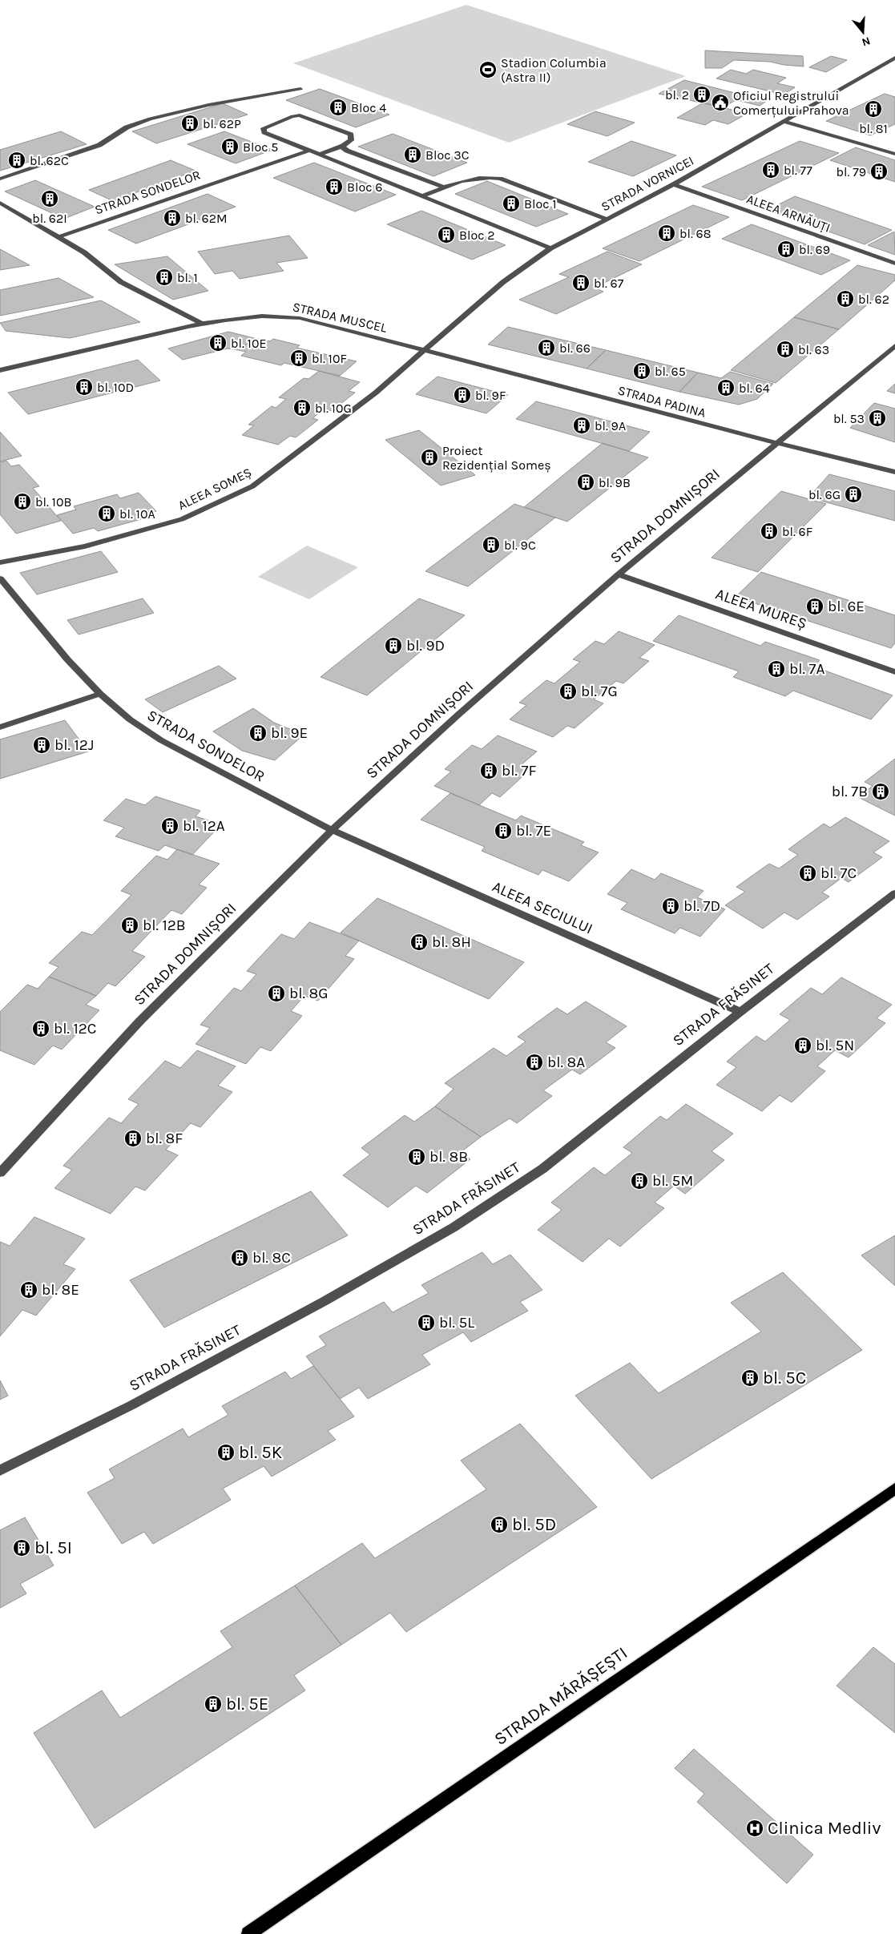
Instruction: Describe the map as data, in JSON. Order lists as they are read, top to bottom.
{
  "streets": {
    "main road": ["STRADA MĂRĂȘEȘTI"],
    "street": [
      "STRADA VORNICEI",
      "STRADA SONDELOR",
      "ALEEA ARNĂUȚI",
      "STRADA MUSCEL",
      "STRADA PADINA",
      "ALEEA SOMEȘ",
      "STRADA DOMNIȘORI",
      "ALEEA MUREȘ",
      "ALEEA SECIULUI",
      "STRADA FRĂSINET"
    ]
  },
  "crossings": [
    ["STRADA VORNICEI", "ALEEA ARNĂUȚI"],
    ["STRADA VORNICEI", "STRADA MUSCEL"],
    ["STRADA VORNICEI", "STRADA PADINA"],
    ["STRADA VORNICEI", "ALEEA SOMEȘ"],
    ["STRADA SONDELOR", "STRADA DOMNIȘORI"],
    ["STRADA SONDELOR", "ALEEA SECIULUI"],
    ["STRADA MUSCEL", "STRADA PADINA"],
    ["STRADA MUSCEL", "ALEEA SOMEȘ"],
    ["STRADA PADINA", "ALEEA SOMEȘ"],
    ["STRADA PADINA", "STRADA DOMNIȘORI"],
    ["STRADA DOMNIȘORI", "ALEEA MUREȘ"],
    ["STRADA DOMNIȘORI", "ALEEA SECIULUI"],
    ["ALEEA SECIULUI", "STRADA FRĂSINET"]
  ],
  "places": {
    "sports": ["Stadion Columbia (Astra II)"],
    "building": [
      "bl. 2",
      "Bloc 4",
      "bl. 81",
      "bl. 62P",
      "Bloc 5",
      "Bloc 3C",
      "bl. 62C",
      "bl. 77",
      "bl. 79",
      "Bloc 6",
      "bl. 62I",
      "Bloc 1",
      "bl. 62M",
      "bl. 68",
      "Bloc 2",
      "bl. 69",
      "bl. 1",
      "bl. 67",
      "bl. 62",
      "bl. 10E",
      "bl. 66",
      "bl. 63",
      "bl. 10F",
      "bl. 65",
      "bl. 10D",
      "bl. 64",
      "bl. 9F",
      "bl. 10G",
      "bl. 53",
      "bl. 9A",
      "Proiect Rezidențial Someș",
      "bl. 9B",
      "bl. 6G",
      "bl. 10B",
      "bl. 10A",
      "bl. 6F",
      "bl. 9C",
      "bl. 6E",
      "bl. 9D",
      "bl. 7A",
      "bl. 7G",
      "bl. 9E",
      "bl. 12J",
      "bl. 7F",
      "bl. 7B",
      "bl. 12A",
      "bl. 7E",
      "bl. 7C",
      "bl. 7D",
      "bl. 12B",
      "bl. 8H",
      "bl. 8G",
      "bl. 12C",
      "bl. 5N",
      "bl. 8A",
      "bl. 8F",
      "bl. 8B",
      "bl. 5M",
      "bl. 8C",
      "bl. 8E",
      "bl. 5L",
      "bl. 5C",
      "bl. 5K",
      "bl. 5D",
      "bl. 5I",
      "bl. 5E"
    ],
    "public building": ["Oficiul Registrului Comerțului Prahova"],
    "hospital": ["Clinica Medliv"]
  },
  "north": "bottom"
}
